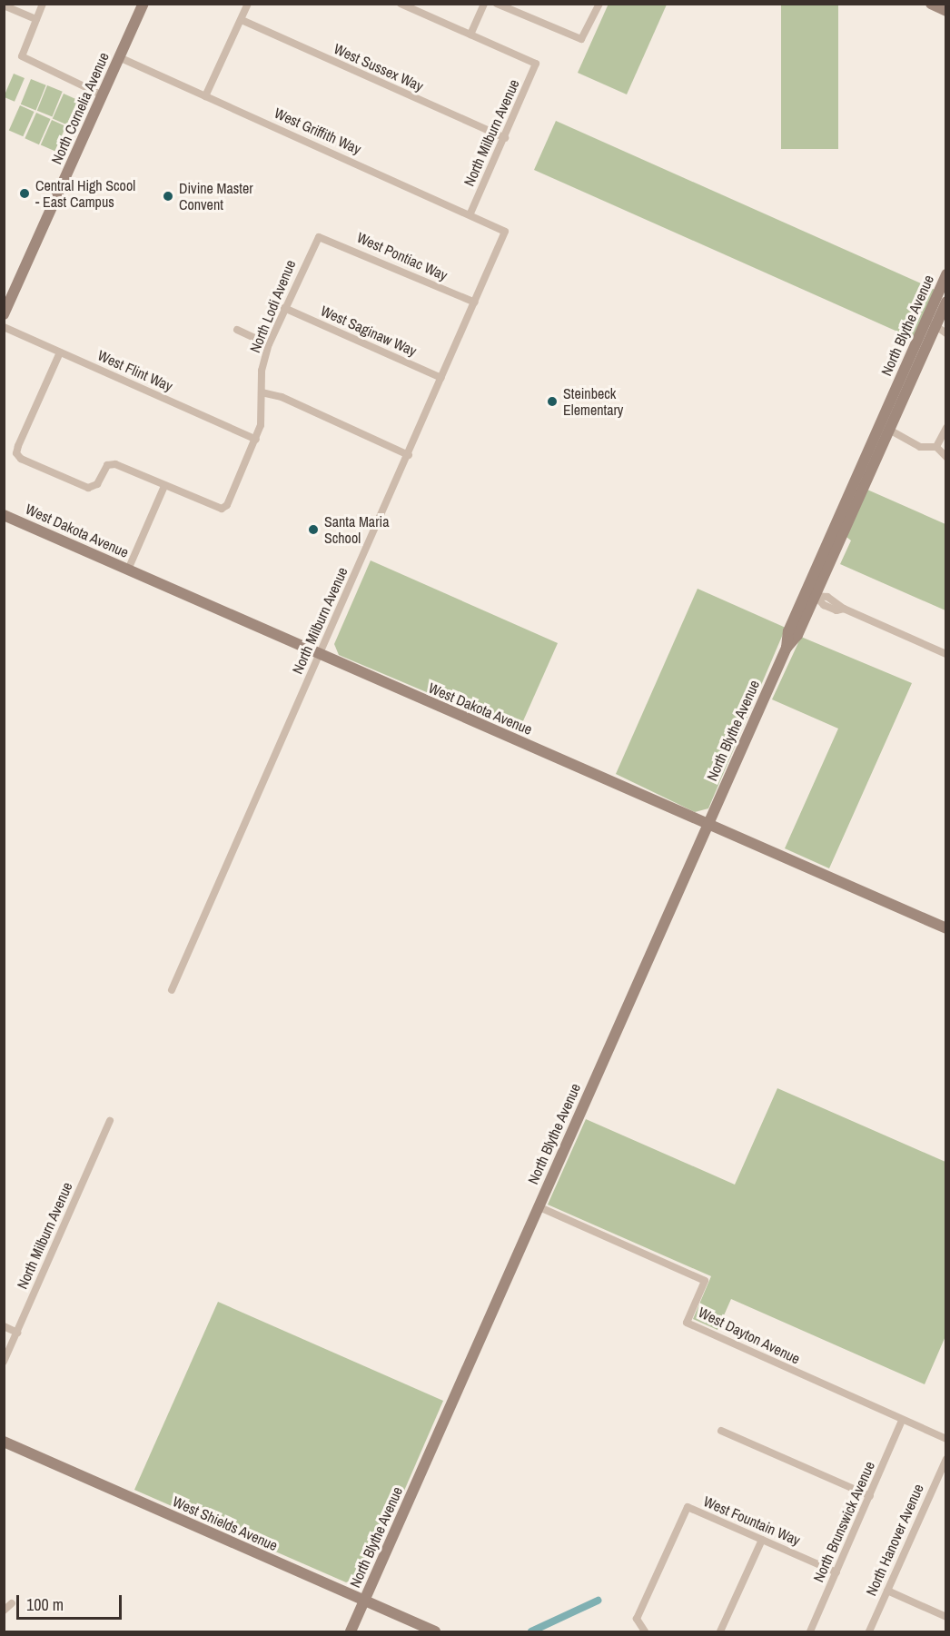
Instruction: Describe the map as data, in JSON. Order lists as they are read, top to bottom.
{
  "streets": {
    "street": [
      "West Sussex Way",
      "North Cornelia Avenue",
      "West Griffith Way",
      "North Milburn Avenue",
      "West Pontiac Way",
      "North Lodi Avenue",
      "North Blythe Avenue",
      "West Saginaw Way",
      "West Flint Way",
      "West Dakota Avenue",
      "West Dayton Avenue",
      "West Fountain Way",
      "North Brunswick Avenue",
      "West Shields Avenue",
      "North Hanover Avenue"
    ]
  },
  "crossings": [
    ["West Sussex Way", "North Milburn Avenue"],
    ["North Cornelia Avenue", "West Griffith Way"],
    ["West Griffith Way", "North Milburn Avenue"],
    ["North Milburn Avenue", "West Pontiac Way"],
    ["North Milburn Avenue", "West Saginaw Way"],
    ["North Milburn Avenue", "West Dakota Avenue"],
    ["West Pontiac Way", "North Lodi Avenue"],
    ["North Lodi Avenue", "West Saginaw Way"],
    ["North Lodi Avenue", "West Flint Way"],
    ["North Blythe Avenue", "West Dakota Avenue"],
    ["North Blythe Avenue", "West Dayton Avenue"],
    ["North Blythe Avenue", "West Shields Avenue"],
    ["West Dayton Avenue", "North Brunswick Avenue"],
    ["West Fountain Way", "North Brunswick Avenue"]
  ],
  "places": [
    "Central High Scool - East Campus",
    "Divine Master Convent",
    "Steinbeck Elementary",
    "Santa Maria School"
  ],
  "scale_bar": "100 m"
}
